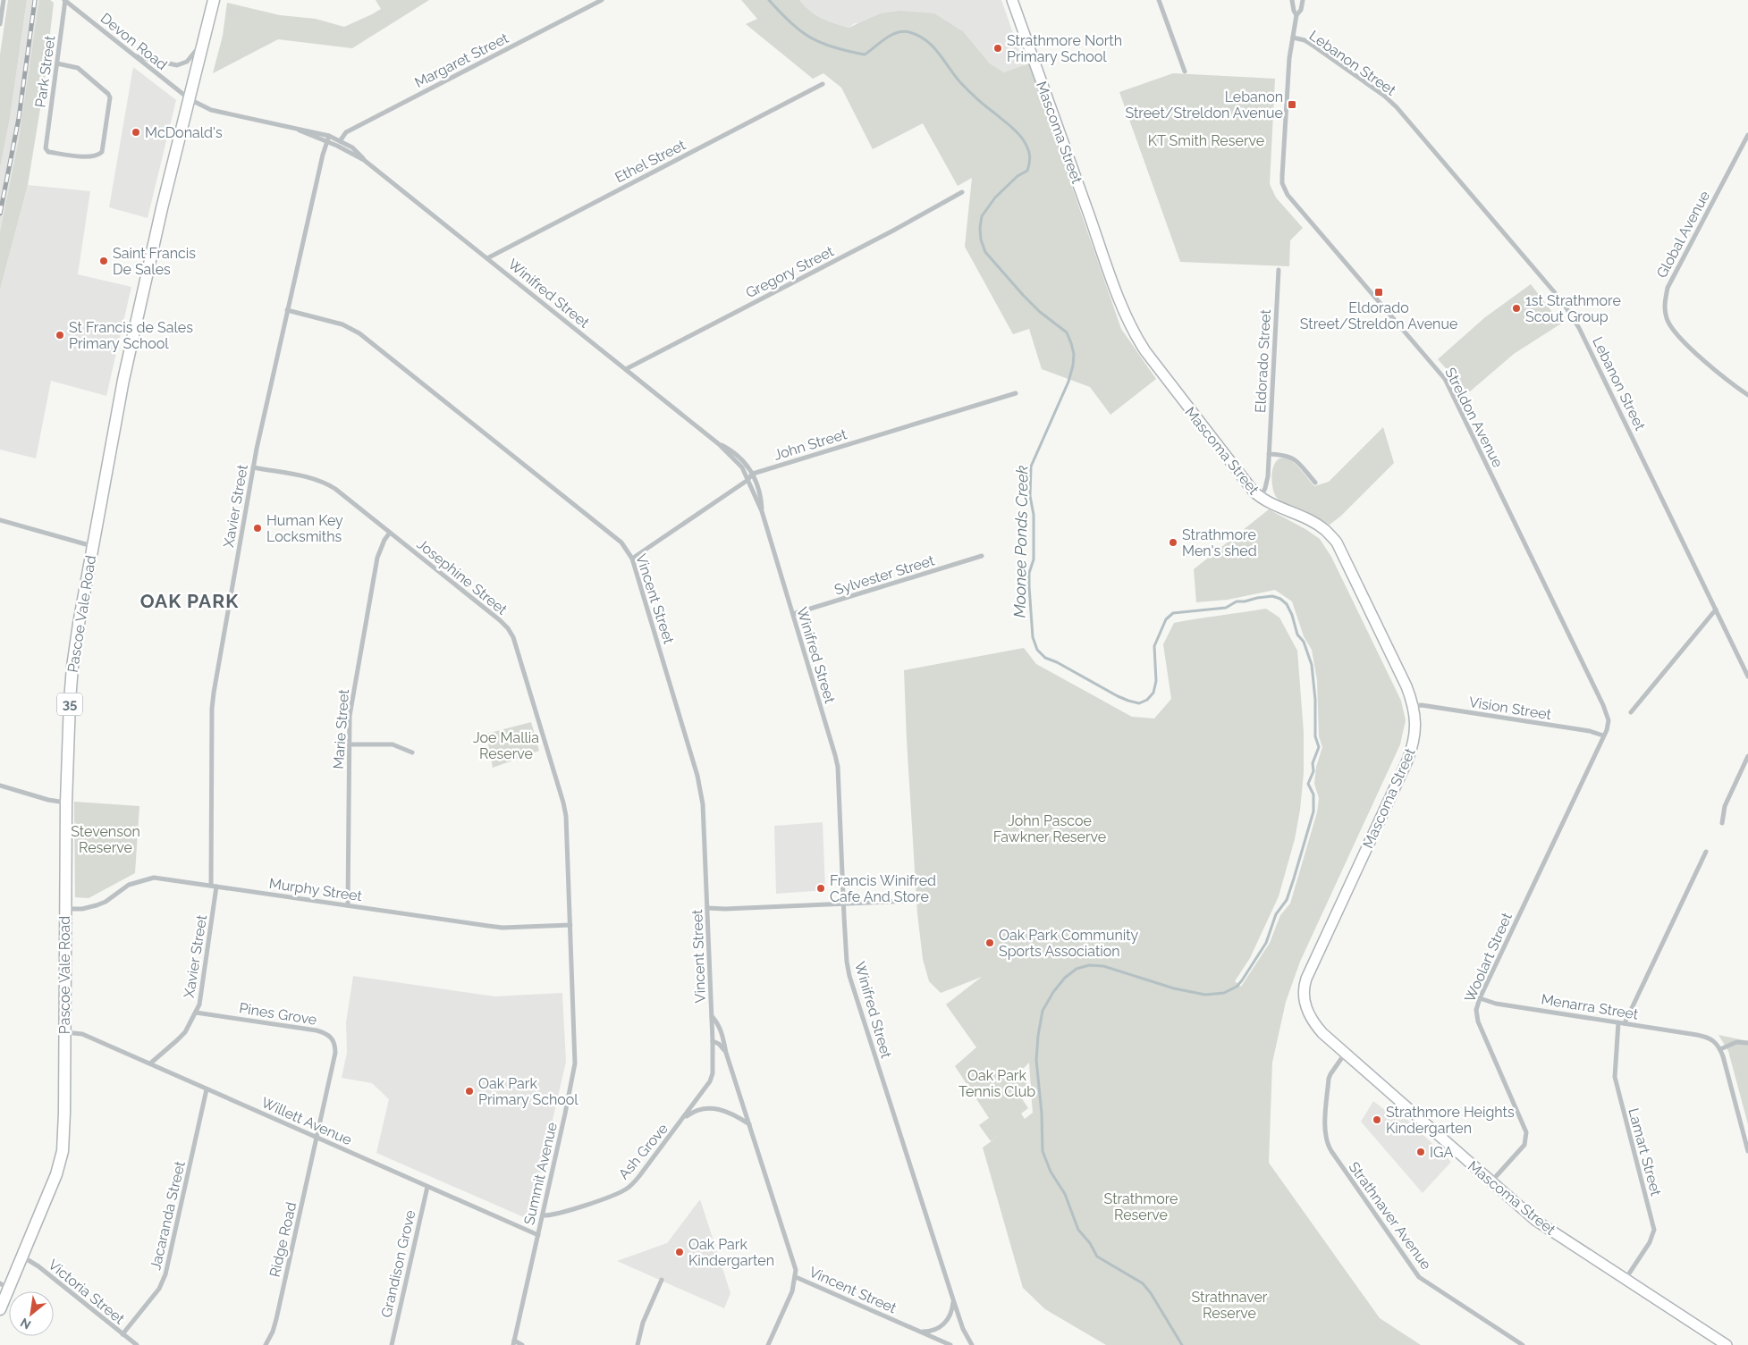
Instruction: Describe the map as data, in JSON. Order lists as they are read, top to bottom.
{
  "streets": {
    "main road": ["Mascoma Street", "Pascoe Vale Road", "35"],
    "street": [
      "Devon Road",
      "Margaret Street",
      "Lebanon Street",
      "Park Street",
      "Ethel Street",
      "Global Avenue",
      "Gregory Street",
      "Winifred Street",
      "Eldorado Street",
      "Streldon Avenue",
      "John Street",
      "Xavier Street",
      "Sylvester Street",
      "Josephine Street",
      "Vincent Street",
      "Vision Street",
      "Marie Street",
      "Murphy Street",
      "Woolart Street",
      "Menarra Street",
      "Pines Grove",
      "Willett Avenue",
      "Ash Grove",
      "Lamart Street",
      "Summit Avenue",
      "Jacaranda Street",
      "Strathnaver Avenue",
      "Ridge Road",
      "Grandison Grove",
      "Victoria Street"
    ]
  },
  "crossings": [
    ["Devon Road", "Park Street"],
    ["Devon Road", "Winifred Street"],
    ["Devon Road", "Pascoe Vale Road"],
    ["Margaret Street", "Winifred Street"],
    ["Lebanon Street", "Streldon Avenue"],
    ["Mascoma Street", "Eldorado Street"],
    ["Mascoma Street", "Vision Street"],
    ["Mascoma Street", "Woolart Street"],
    ["Mascoma Street", "Lamart Street"],
    ["Mascoma Street", "Strathnaver Avenue"],
    ["Ethel Street", "Winifred Street"],
    ["Gregory Street", "Winifred Street"],
    ["Winifred Street", "John Street"],
    ["Winifred Street", "Xavier Street"],
    ["Winifred Street", "Sylvester Street"],
    ["Winifred Street", "Pascoe Vale Road"],
    ["Streldon Avenue", "Vision Street"],
    ["Streldon Avenue", "Woolart Street"],
    ["Xavier Street", "Josephine Street"],
    ["Xavier Street", "Vincent Street"],
    ["Xavier Street", "Murphy Street"],
    ["Xavier Street", "Pines Grove"],
    ["Xavier Street", "Willett Avenue"],
    ["Josephine Street", "Marie Street"],
    ["Josephine Street", "Murphy Street"],
    ["Josephine Street", "Summit Avenue"],
    ["Vincent Street", "Ash Grove"],
    ["Pascoe Vale Road", "Murphy Street"],
    ["Pascoe Vale Road", "Willett Avenue"],
    ["Pascoe Vale Road", "Victoria Street"],
    ["Vision Street", "Woolart Street"],
    ["Marie Street", "Murphy Street"],
    ["Murphy Street", "Summit Avenue"],
    ["Woolart Street", "Menarra Street"],
    ["Menarra Street", "Lamart Street"],
    ["Pines Grove", "Willett Avenue"],
    ["Pines Grove", "Ridge Road"],
    ["Willett Avenue", "Summit Avenue"],
    ["Willett Avenue", "Jacaranda Street"],
    ["Willett Avenue", "Ridge Road"],
    ["Willett Avenue", "Grandison Grove"],
    ["Ash Grove", "Summit Avenue"],
    ["Jacaranda Street", "Victoria Street"]
  ],
  "districts": ["OAK PARK"],
  "water": ["Moonee Ponds Creek"],
  "parks": [
    "KT Smith Reserve",
    "Joe Mallia Reserve",
    "John Pascoe Fawkner Reserve",
    "Stevenson Reserve",
    "Oak Park Tennis Club",
    "Strathmore Reserve",
    "Strathnaver Reserve"
  ],
  "places": {
    "other": [
      "Strathmore North Primary School",
      "McDonald's",
      "Saint Francis De Sales",
      "1st Strathmore Scout Group",
      "St Francis de Sales Primary School",
      "Human Key Locksmiths",
      "Strathmore Men's shed",
      "Francis Winifred Cafe And Store",
      "Oak Park Community Sports Association",
      "Oak Park Primary School",
      "Strathmore Heights Kindergarten",
      "IGA",
      "Oak Park Kindergarten"
    ],
    "transit": ["Lebanon Street/Streldon Avenue", "Eldorado Street/Streldon Avenue"]
  },
  "north": "bottom left"
}
